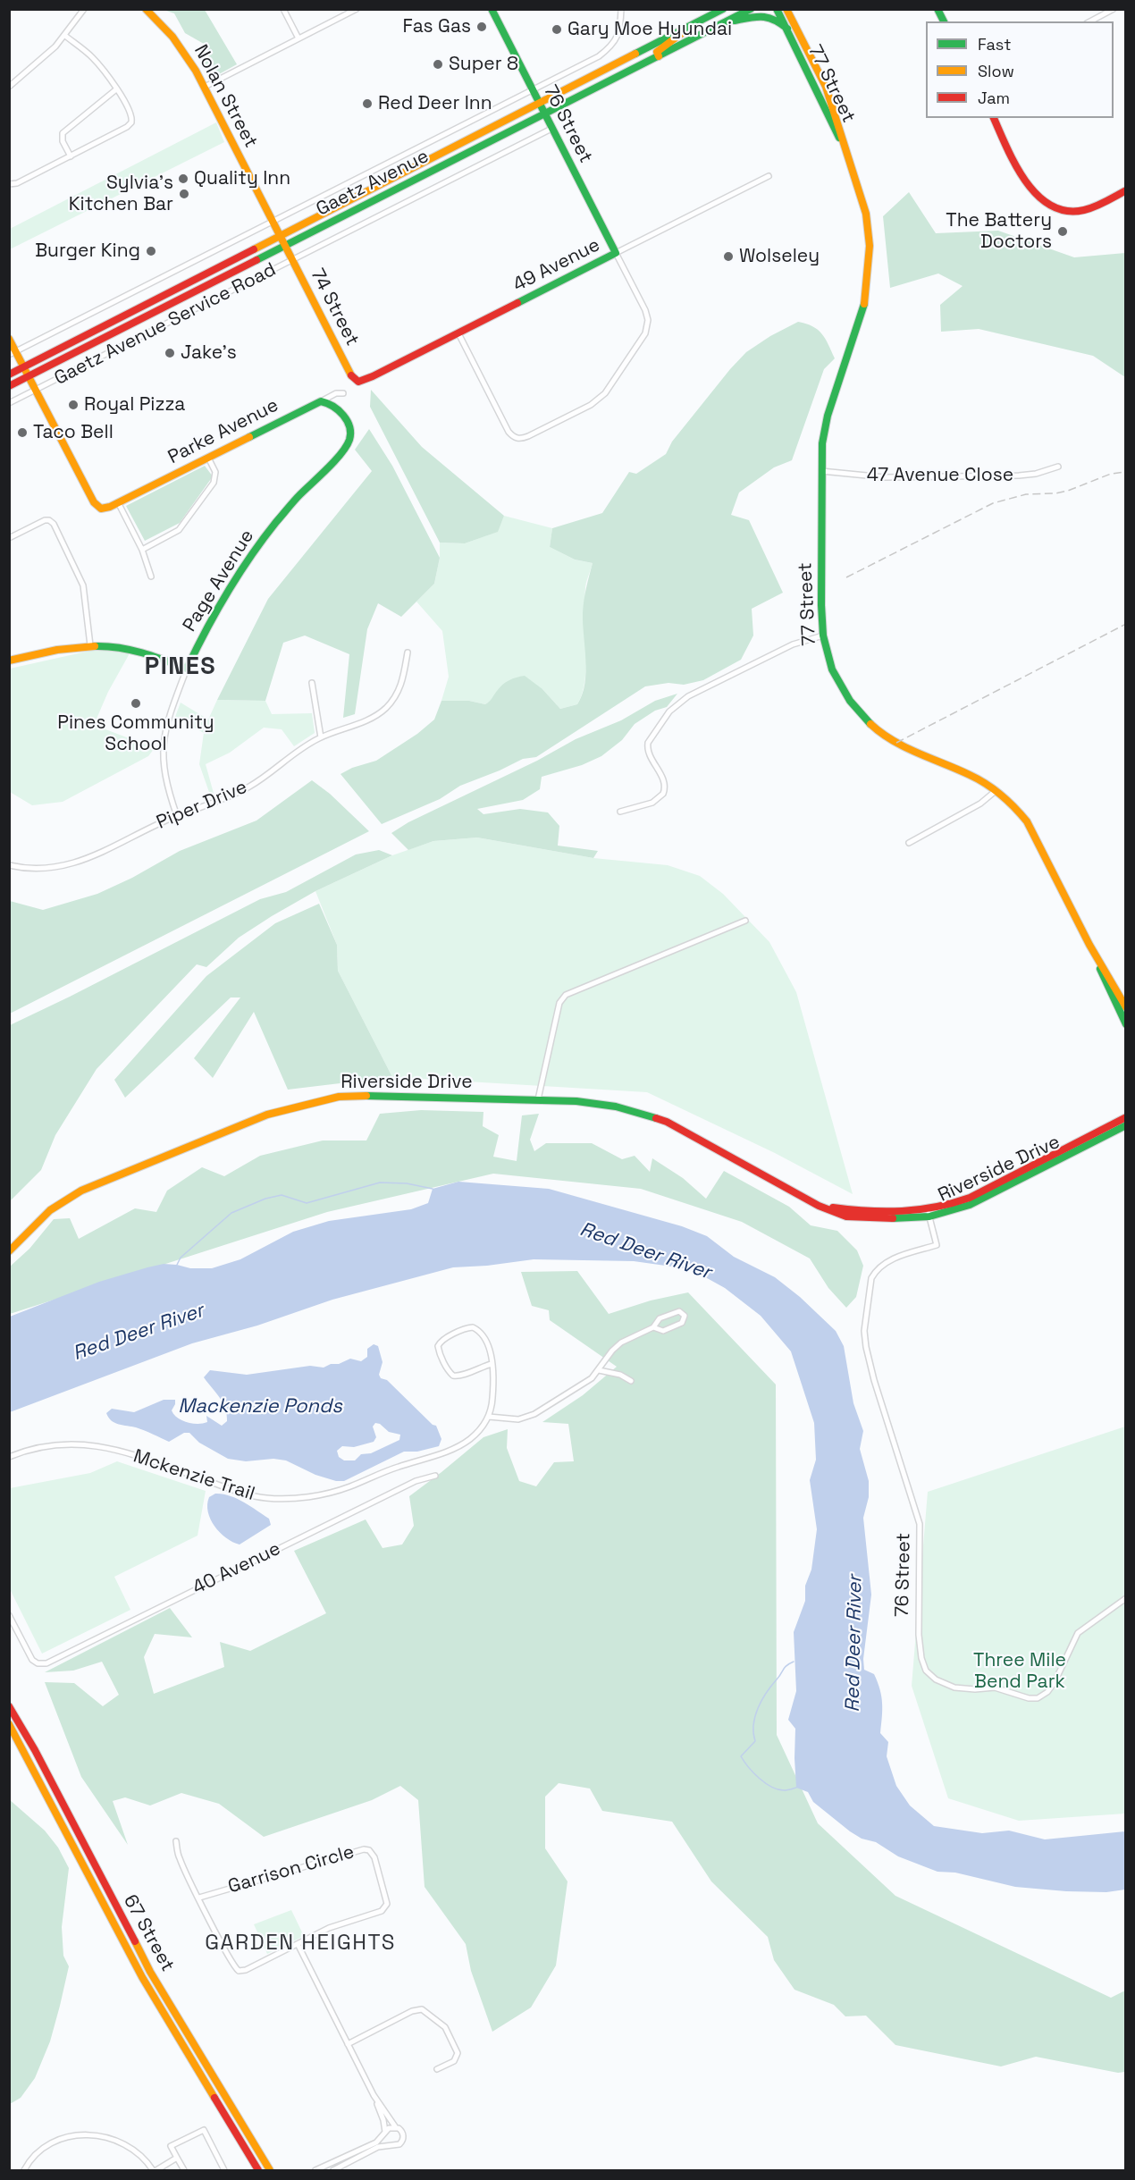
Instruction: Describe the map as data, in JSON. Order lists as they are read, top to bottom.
{
  "streets": {
    "main road": [
      "77 Street",
      "Nolan Street",
      "76 Street",
      "Gaetz Avenue",
      "49 Avenue",
      "74 Street",
      "Parke Avenue",
      "Page Avenue",
      "Riverside Drive",
      "67 Street"
    ],
    "street": [
      "Gaetz Avenue Service Road",
      "47 Avenue Close",
      "Piper Drive",
      "Mckenzie Trail",
      "40 Avenue",
      "Garrison Circle"
    ]
  },
  "crossings": [
    ["77 Street", "47 Avenue Close"],
    ["Nolan Street", "Gaetz Avenue"],
    ["Nolan Street", "74 Street"],
    ["76 Street", "Gaetz Avenue"],
    ["76 Street", "49 Avenue"],
    ["76 Street", "Gaetz Avenue Service Road"],
    ["76 Street", "Riverside Drive"],
    ["Gaetz Avenue", "74 Street"],
    ["49 Avenue", "74 Street"],
    ["74 Street", "Gaetz Avenue Service Road"],
    ["Parke Avenue", "Page Avenue"],
    ["Page Avenue", "Piper Drive"]
  ],
  "districts": ["PINES", "GARDEN HEIGHTS"],
  "water": ["Red Deer River", "Mackenzie Ponds"],
  "parks": ["Three Mile Bend Park"],
  "places": [
    "Fas Gas",
    "Gary Moe Hyundai",
    "Super 8",
    "Red Deer Inn",
    "Quality Inn",
    "Sylvia's Kitchen Bar",
    "The Battery Doctors",
    "Burger King",
    "Wolseley",
    "Jake's",
    "Royal Pizza",
    "Taco Bell",
    "Pines Community School"
  ],
  "legend": ["Fast", "Slow", "Jam"]
}
